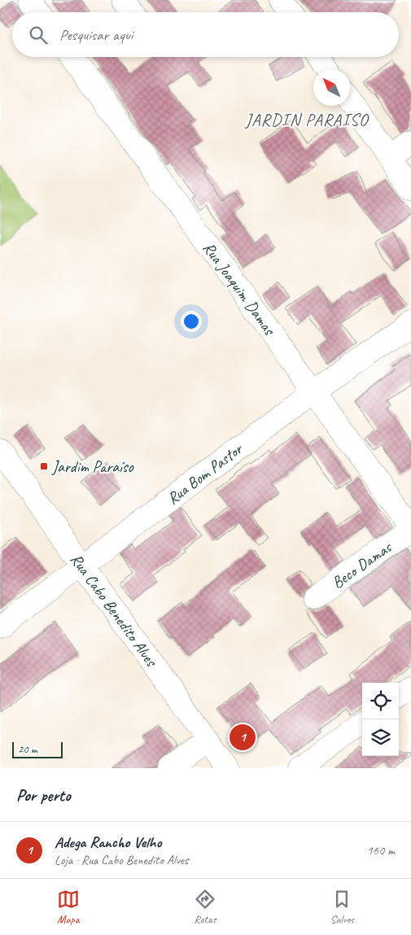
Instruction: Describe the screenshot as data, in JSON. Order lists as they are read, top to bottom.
{
  "streets": {
    "street": [
      "Rua Joaquim Damas",
      "Rua Bom Pastor",
      "Beco Damas",
      "Rua Cabo Benedito Alves"
    ]
  },
  "crossings": [
    ["Rua Joaquim Damas", "Rua Bom Pastor"],
    ["Rua Joaquim Damas", "Beco Damas"],
    ["Rua Bom Pastor", "Rua Cabo Benedito Alves"]
  ],
  "districts": ["JARDIN PARAISO"],
  "places": {
    "transit": ["Jardim Paraíso"]
  },
  "scale_bar": "20 m",
  "north": "top left",
  "page": {
    "search": "Pesquisar aqui",
    "pins": "1",
    "scale": "20 m",
    "heading": "Por perto",
    "list": [
      {
        "mark": "1",
        "name": "Adega Rancho Velho",
        "note": "Loja · Rua Cabo Benedito Alves",
        "value": "160 m"
      }
    ],
    "nav": ["Mapa", "Rotas", "Salvos"]
  }
}
